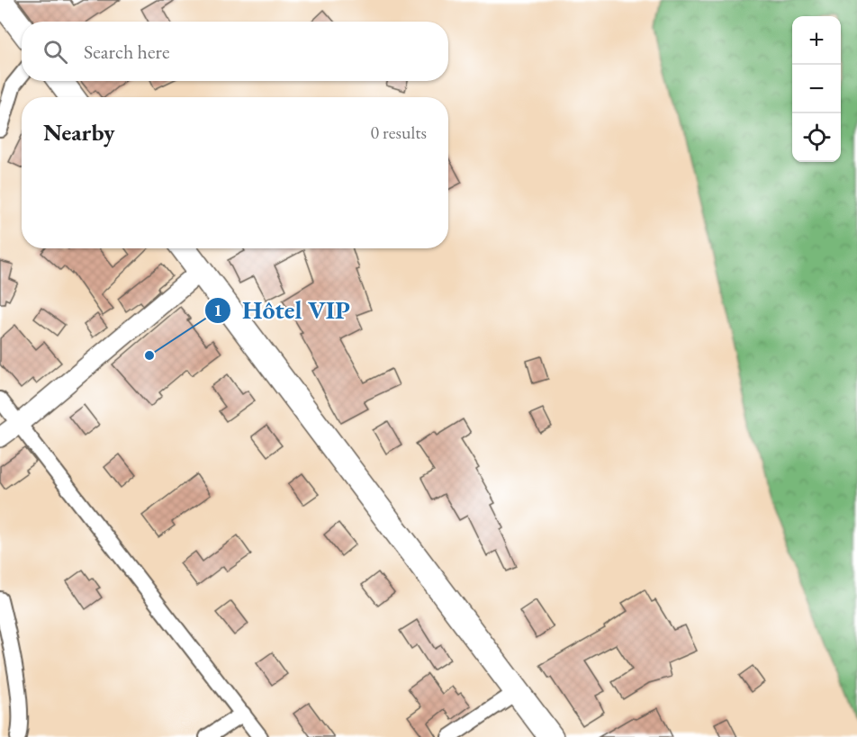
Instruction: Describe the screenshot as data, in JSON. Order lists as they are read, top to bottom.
{
  "places": ["Hôtel VIP"],
  "page": {
    "map_buttons": ["+", "−"],
    "search": "Search here",
    "heading": ["Nearby", "0 results"]
  }
}
